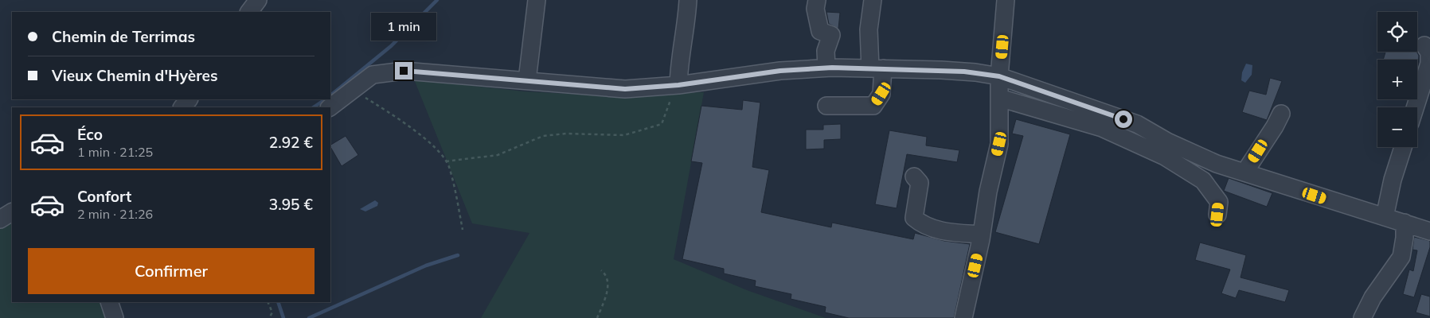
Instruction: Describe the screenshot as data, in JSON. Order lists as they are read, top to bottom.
{
  "page": {
    "map_buttons": ["+", "−"],
    "banner": ["Chemin de Terrimas", "Vieux Chemin d'Hyères"],
    "bubble": "1 min",
    "list": [
      {
        "name": "Éco",
        "note": "1 min · 21:25",
        "value": "2.92 €"
      },
      {
        "name": "Confort",
        "note": "2 min · 21:26",
        "value": "3.95 €"
      }
    ],
    "buttons": "Confirmer"
  }
}
